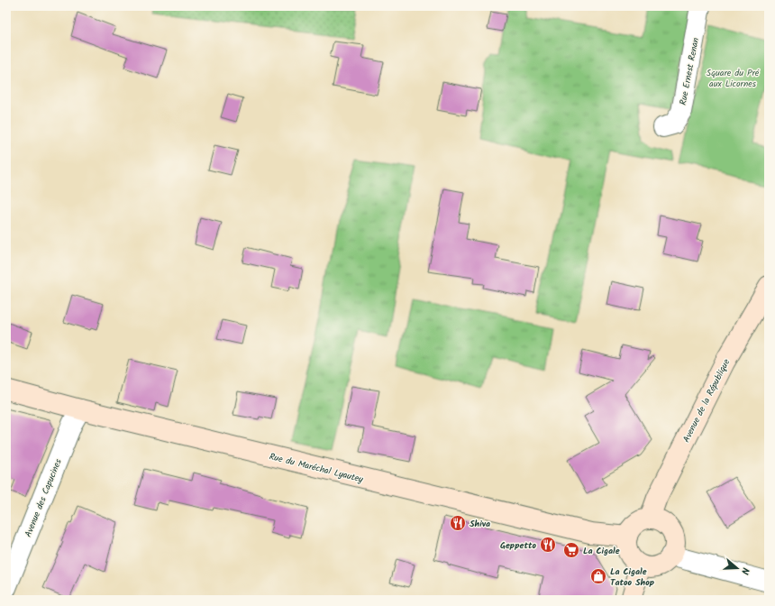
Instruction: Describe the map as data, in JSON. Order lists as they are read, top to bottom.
{
  "streets": {
    "street": [
      "Rue Ernest Renan",
      "Avenue de la République",
      "Rue du Maréchal Lyautey",
      "Avenue des Capucines"
    ]
  },
  "crossings": [
    ["Avenue de la République", "Rue du Maréchal Lyautey"],
    ["Rue du Maréchal Lyautey", "Avenue des Capucines"]
  ],
  "parks": ["Square du Pré aux Licornes"],
  "places": {
    "restaurant": ["Shiva", "Geppetto"],
    "supermarket": ["La Cigale"],
    "shop": ["La Cigale Tatoo Shop"]
  },
  "north": "right"
}
